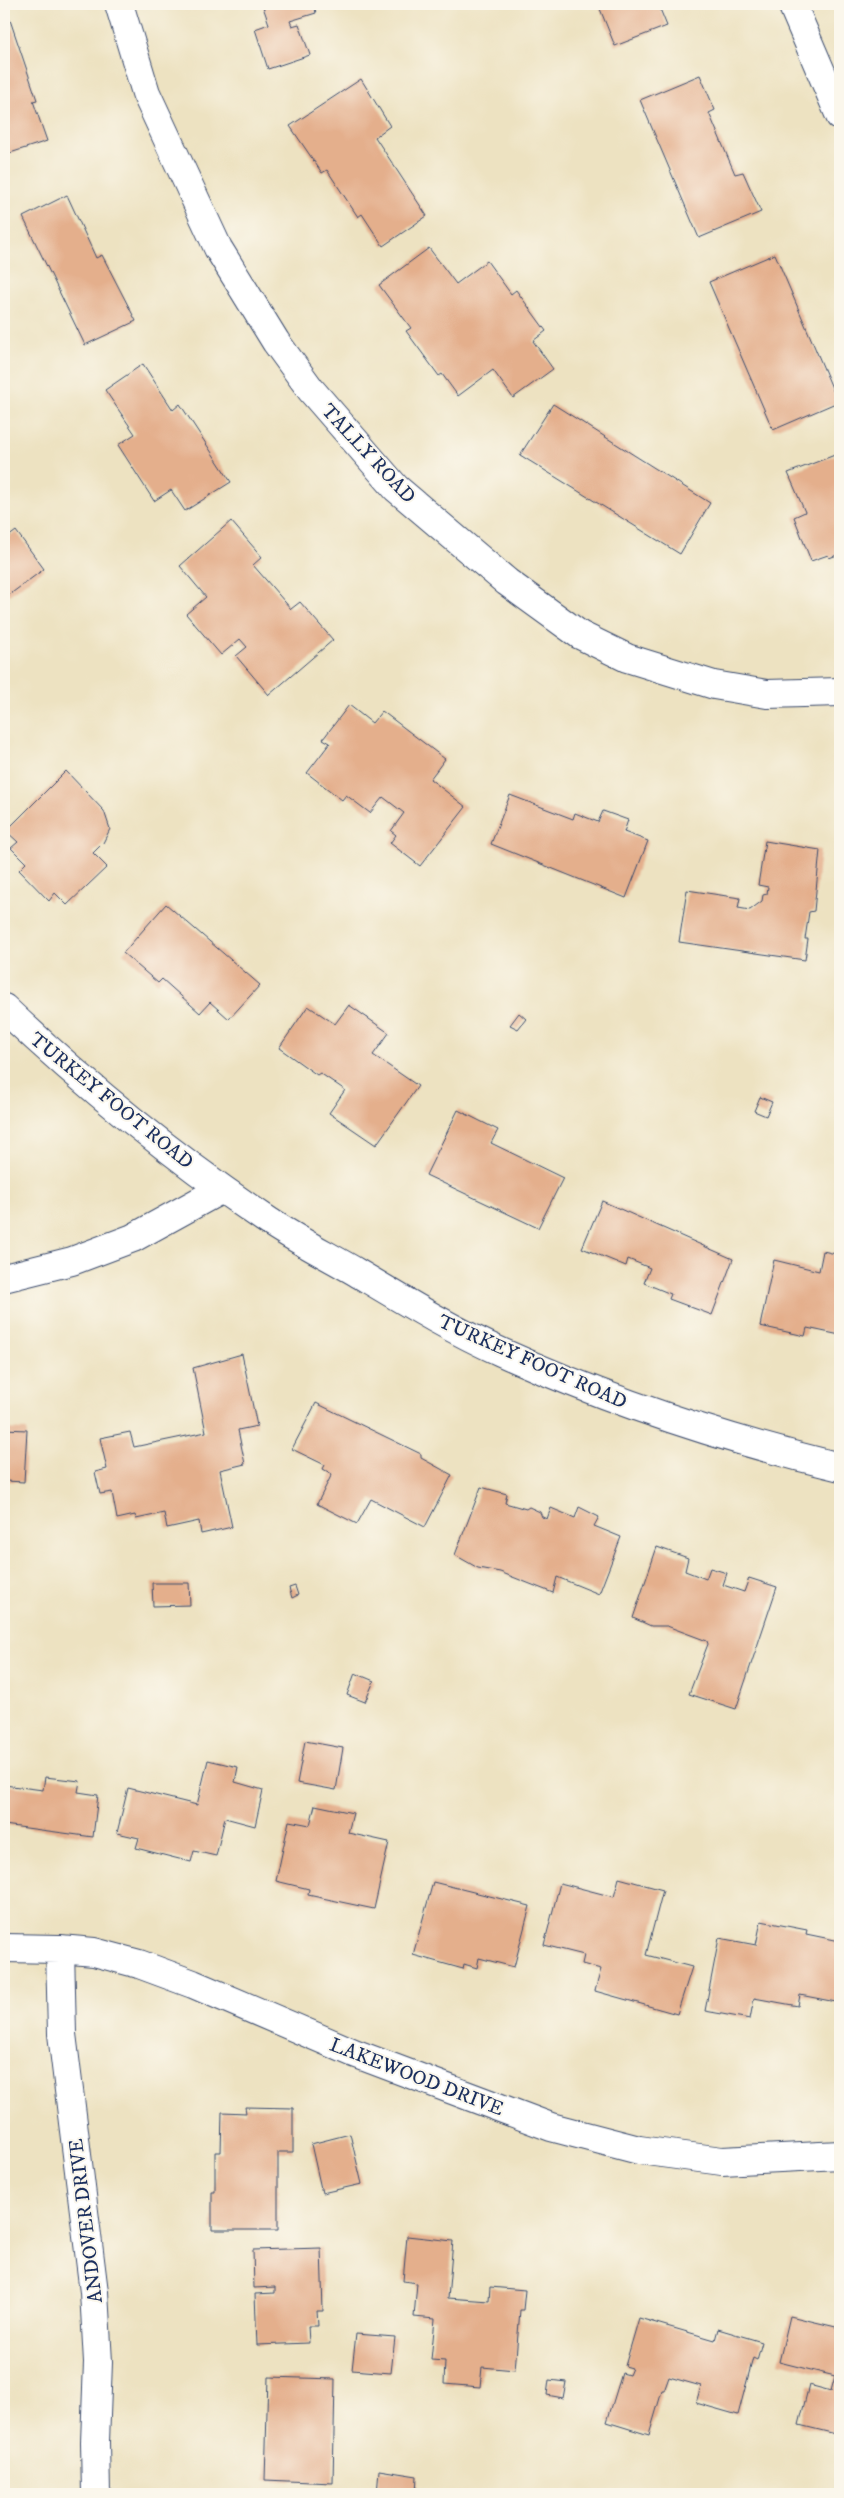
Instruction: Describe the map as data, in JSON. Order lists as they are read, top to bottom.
{
  "streets": {
    "street": [
      "TALLY ROAD",
      "TURKEY FOOT ROAD",
      "LAKEWOOD DRIVE",
      "ANDOVER DRIVE"
    ]
  },
  "crossings": [
    ["LAKEWOOD DRIVE", "ANDOVER DRIVE"]
  ]
}
